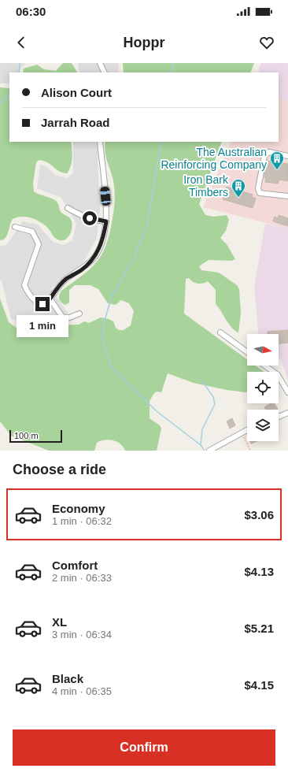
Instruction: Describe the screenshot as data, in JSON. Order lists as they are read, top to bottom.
{
  "places": {
    "building": ["The Australian Reinforcing Company", "Iron Bark Timbers"]
  },
  "scale_bar": "100 m",
  "north": "right",
  "page": {
    "status": "06:30",
    "header": "Hoppr",
    "banner": ["Alison Court", "Jarrah Road"],
    "bubble": "1 min",
    "scale": "100 m",
    "heading": "Choose a ride",
    "list": [
      {
        "name": "Economy",
        "note": "1 min · 06:32",
        "value": "$3.06"
      },
      {
        "name": "Comfort",
        "note": "2 min · 06:33",
        "value": "$4.13"
      },
      {
        "name": "XL",
        "note": "3 min · 06:34",
        "value": "$5.21"
      },
      {
        "name": "Black",
        "note": "4 min · 06:35",
        "value": "$4.15"
      }
    ],
    "buttons": "Confirm"
  }
}
